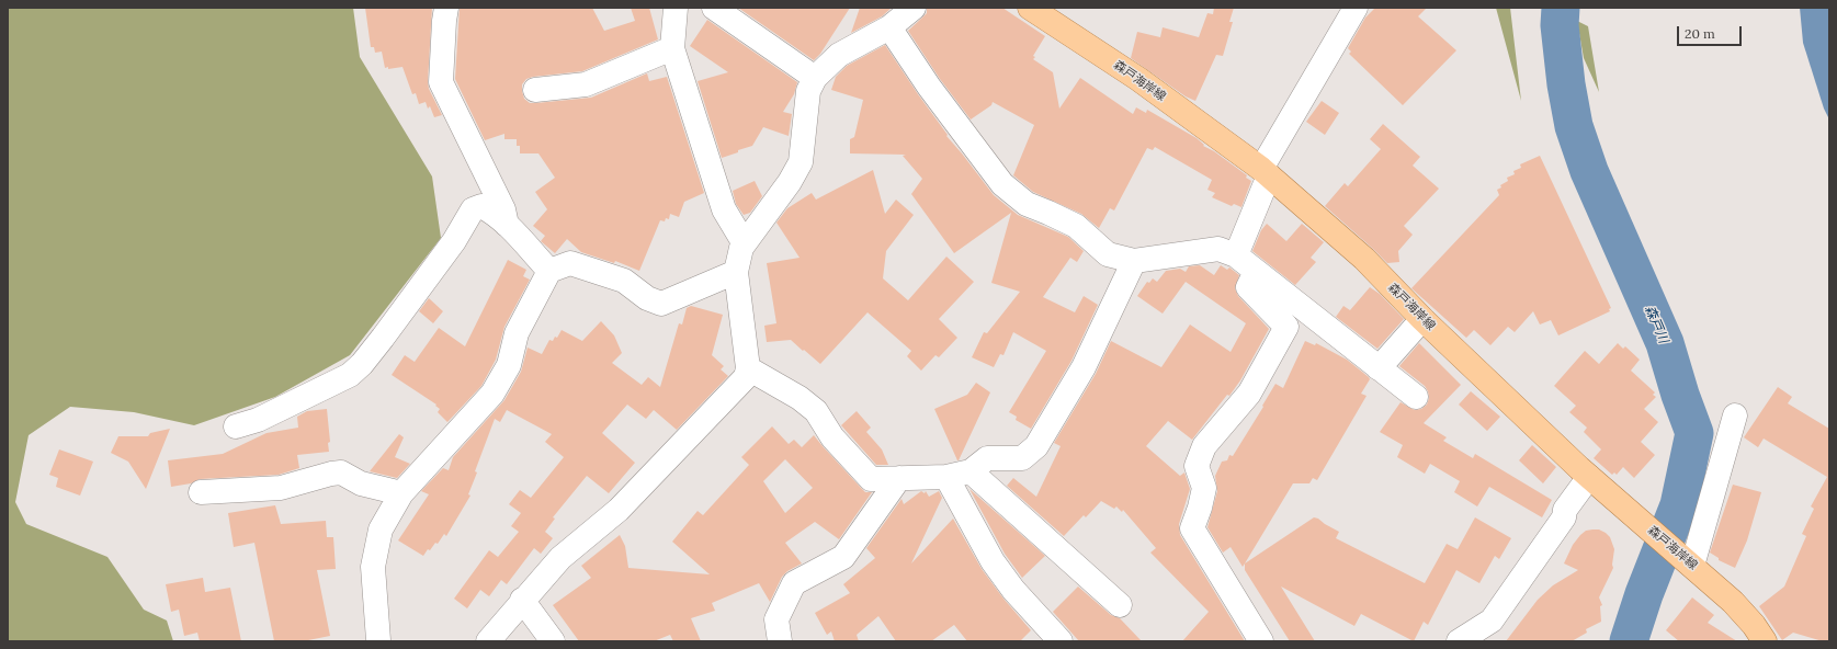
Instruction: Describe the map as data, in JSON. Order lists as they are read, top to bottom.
{
  "streets": {
    "main road": ["森戸海岸線"]
  },
  "water": ["森戸川"],
  "scale_bar": "20 m"
}
